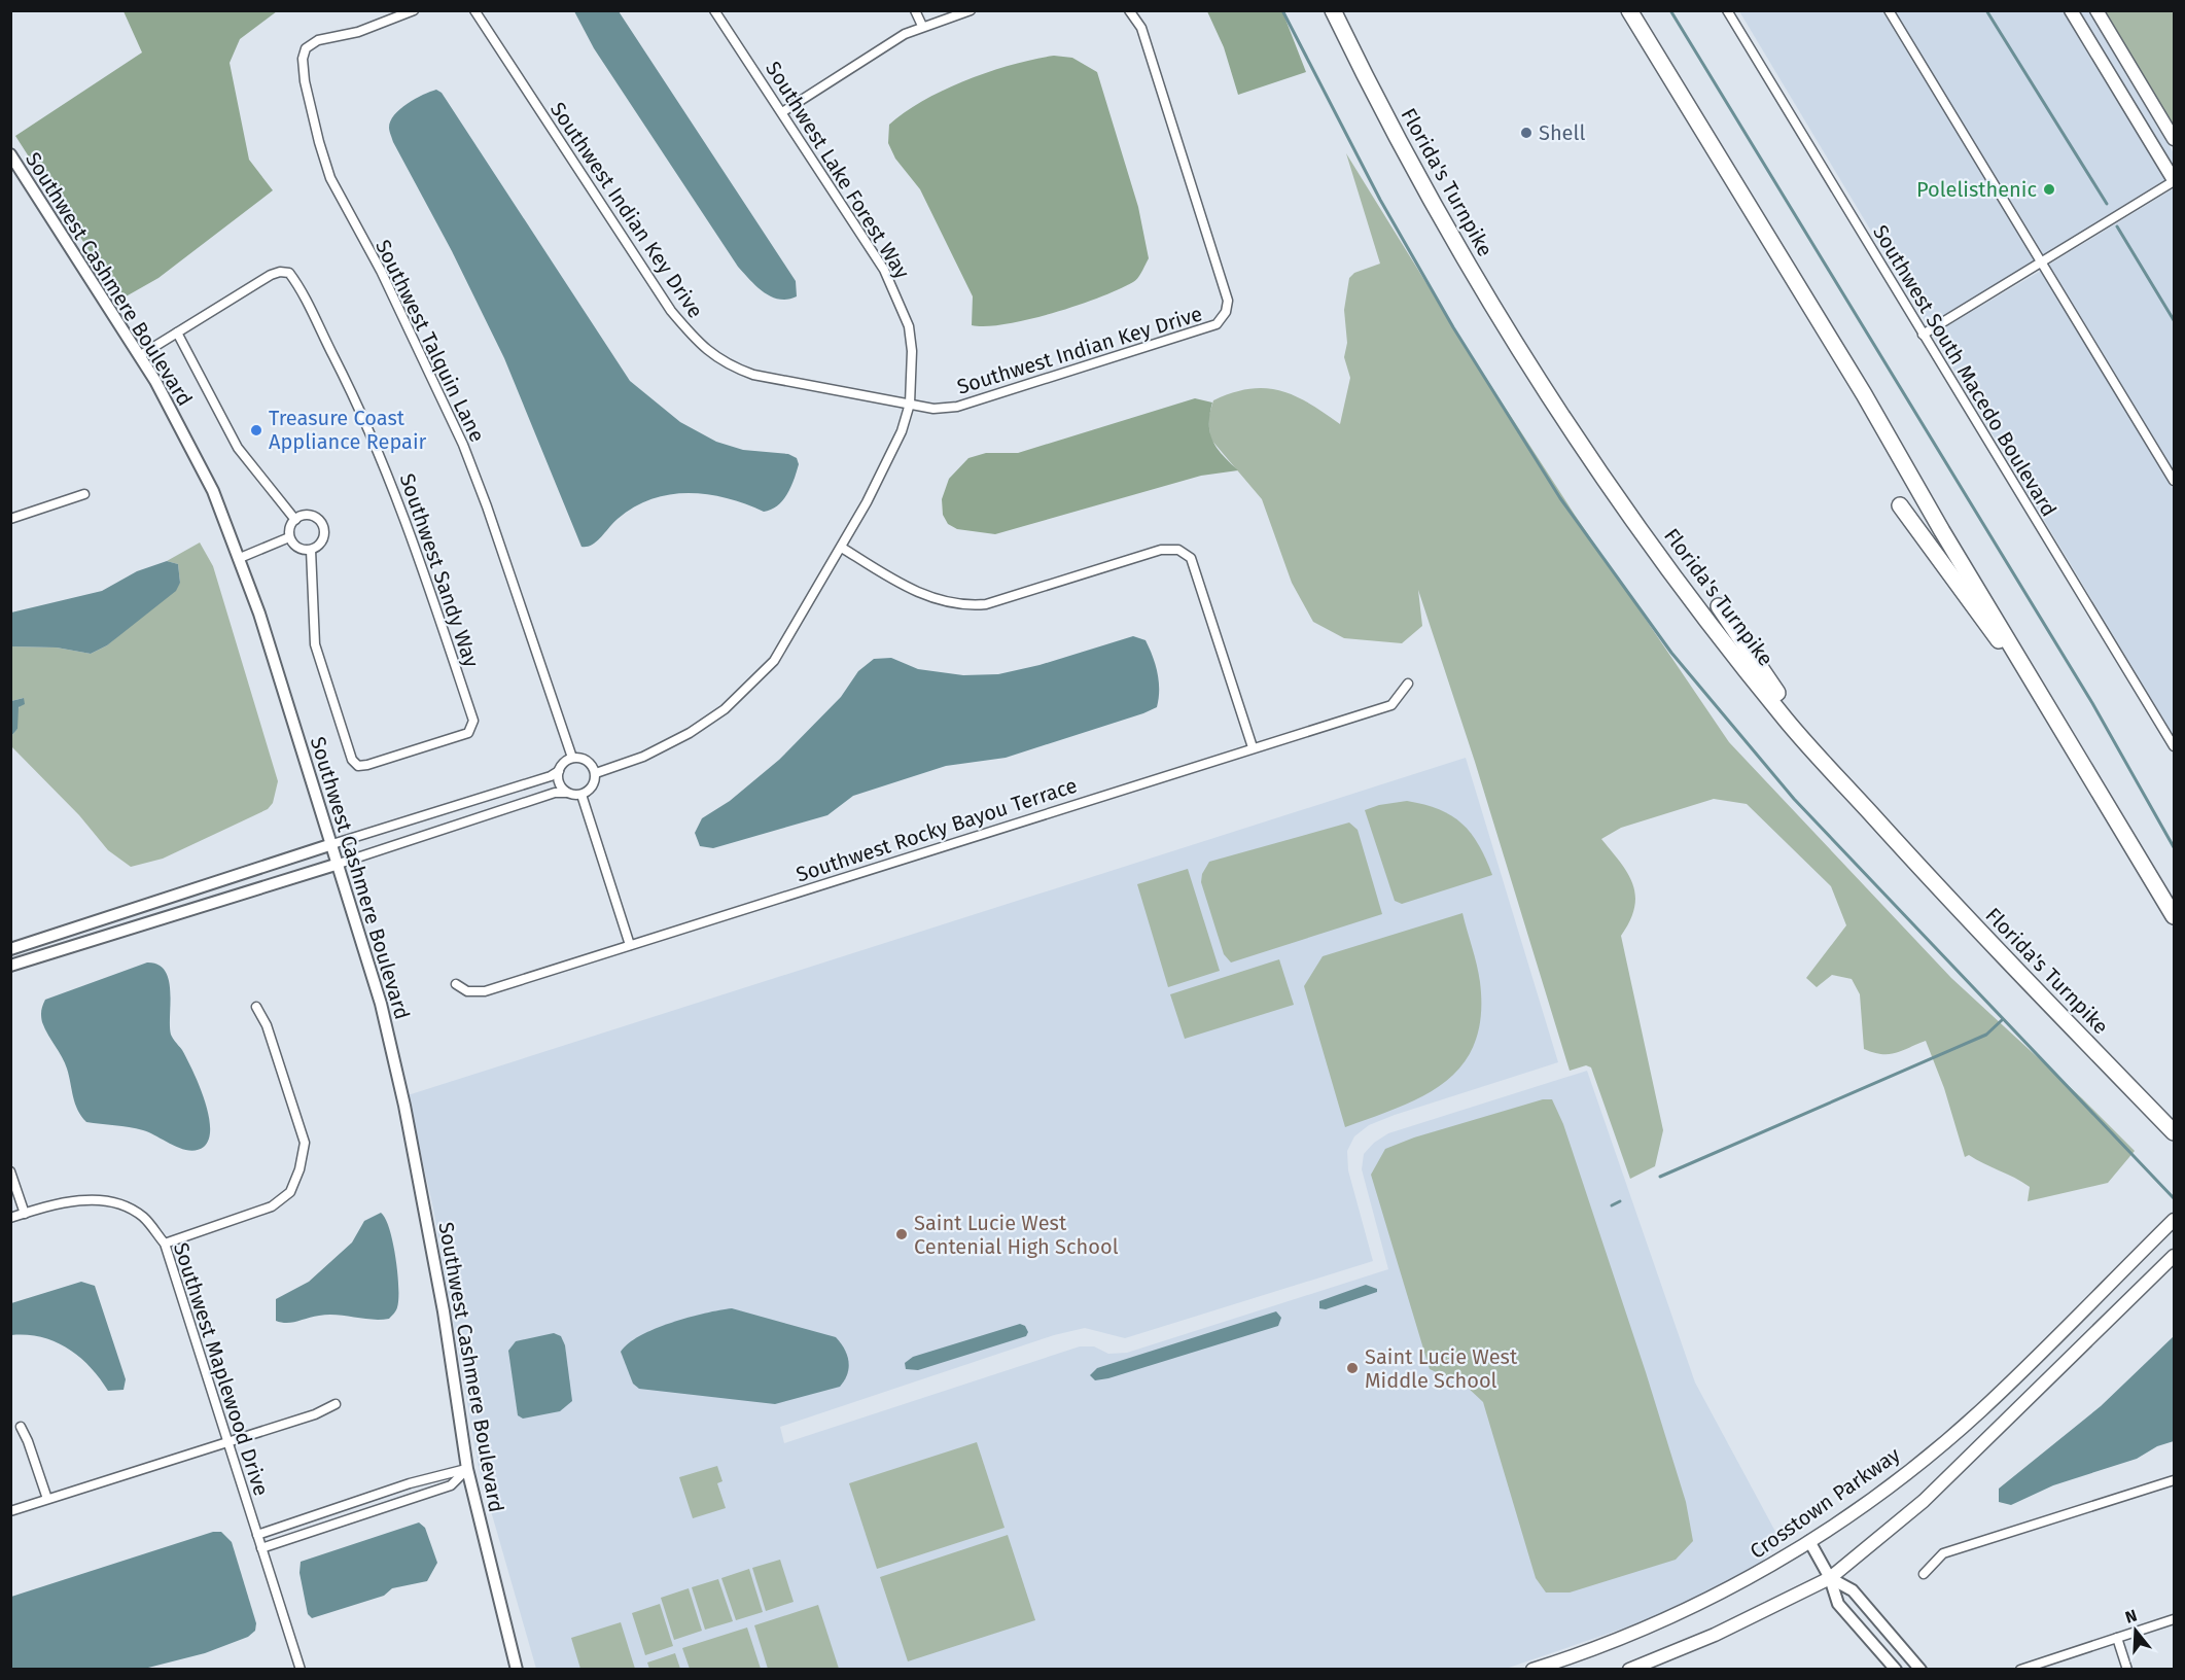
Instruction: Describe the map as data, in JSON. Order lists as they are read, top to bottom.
{
  "streets": {
    "highway": ["Florida's Turnpike"],
    "main road": ["Crosstown Parkway"],
    "street": [
      "Southwest Lake Forest Way",
      "Southwest Indian Key Drive",
      "Southwest Cashmere Boulevard",
      "Southwest Talquin Lane",
      "Southwest South Macedo Boulevard",
      "Southwest Sandy Way",
      "Southwest Rocky Bayou Terrace",
      "Southwest Maplewood Drive"
    ]
  },
  "crossings": [
    ["Southwest Lake Forest Way", "Southwest Indian Key Drive"],
    ["Southwest Lake Forest Way", "Southwest Talquin Lane"],
    ["Southwest Cashmere Boulevard", "Southwest Sandy Way"]
  ],
  "places": [
    "Shell",
    "Polelisthenic",
    "Treasure Coast Appliance Repair",
    "Saint Lucie West Centenial High School",
    "Saint Lucie West Middle School"
  ],
  "north": "top"
}
